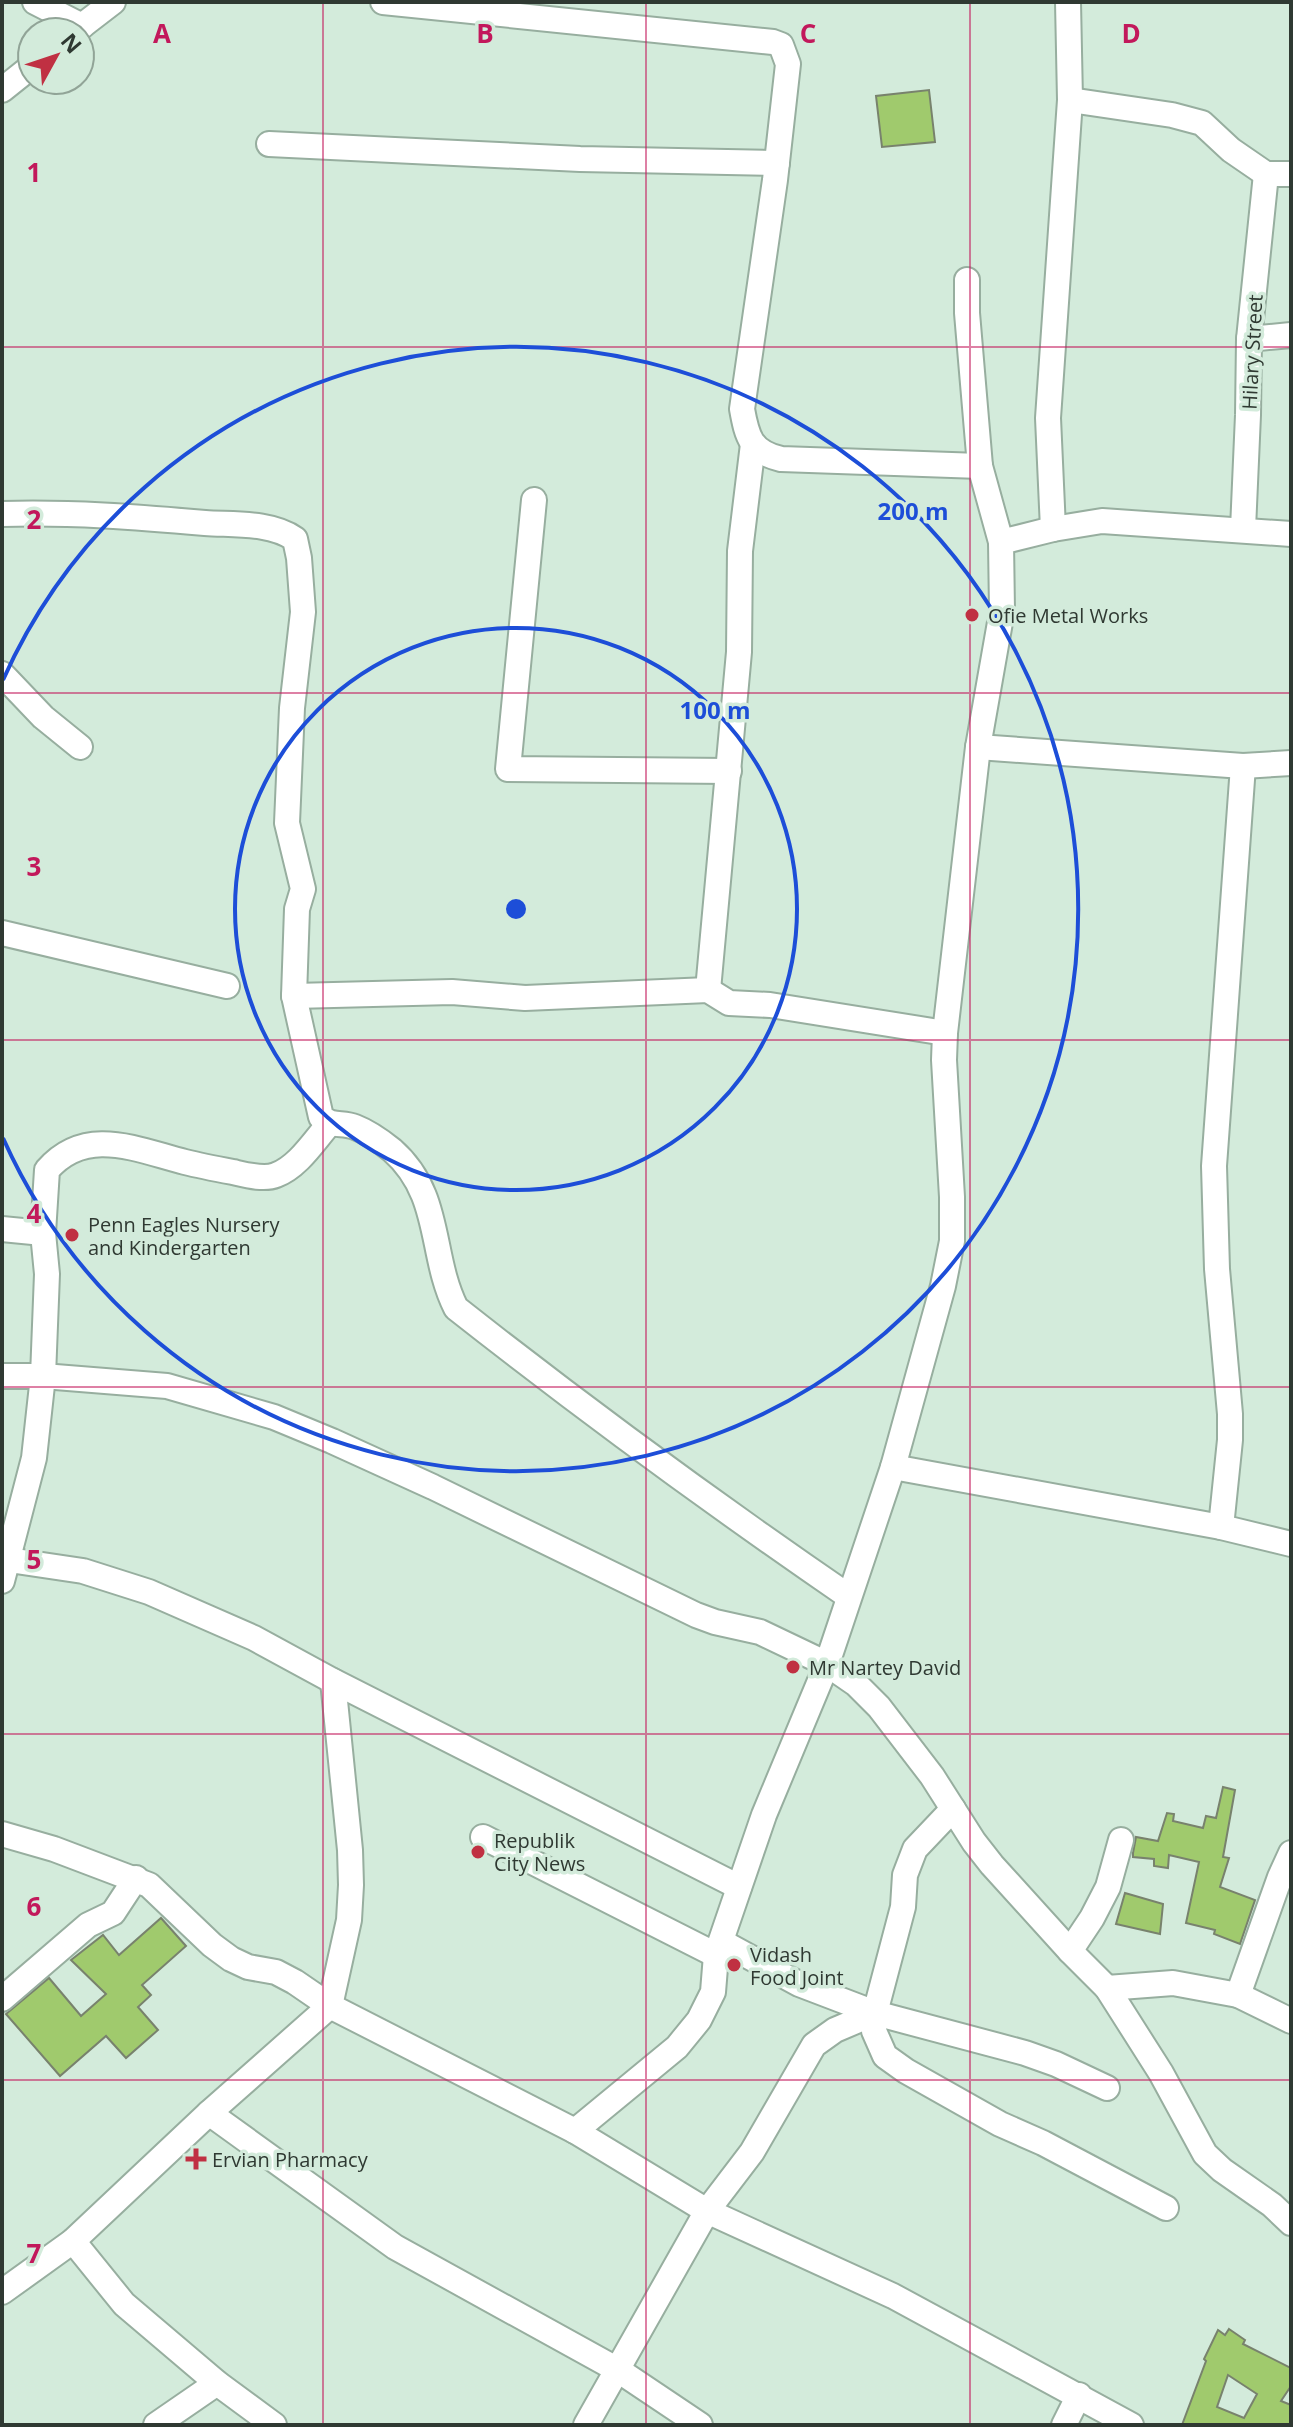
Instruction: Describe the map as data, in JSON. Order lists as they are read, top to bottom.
{
  "streets": {
    "street": ["Hilary Street"]
  },
  "places": {
    "other": [
      "Ofie Metal Works",
      "Penn Eagles Nursery and Kindergarten",
      "Mr Nartey David",
      "Republik City News",
      "Vidash Food Joint"
    ],
    "health": ["Ervian Pharmacy"]
  },
  "north": "top right",
  "grid": {
    "columns": [
      "A",
      "B",
      "C",
      "D"
    ],
    "rows": [
      "1",
      "2",
      "3",
      "4",
      "5",
      "6",
      "7"
    ]
  },
  "rings": ["200 m", "100 m"]
}
